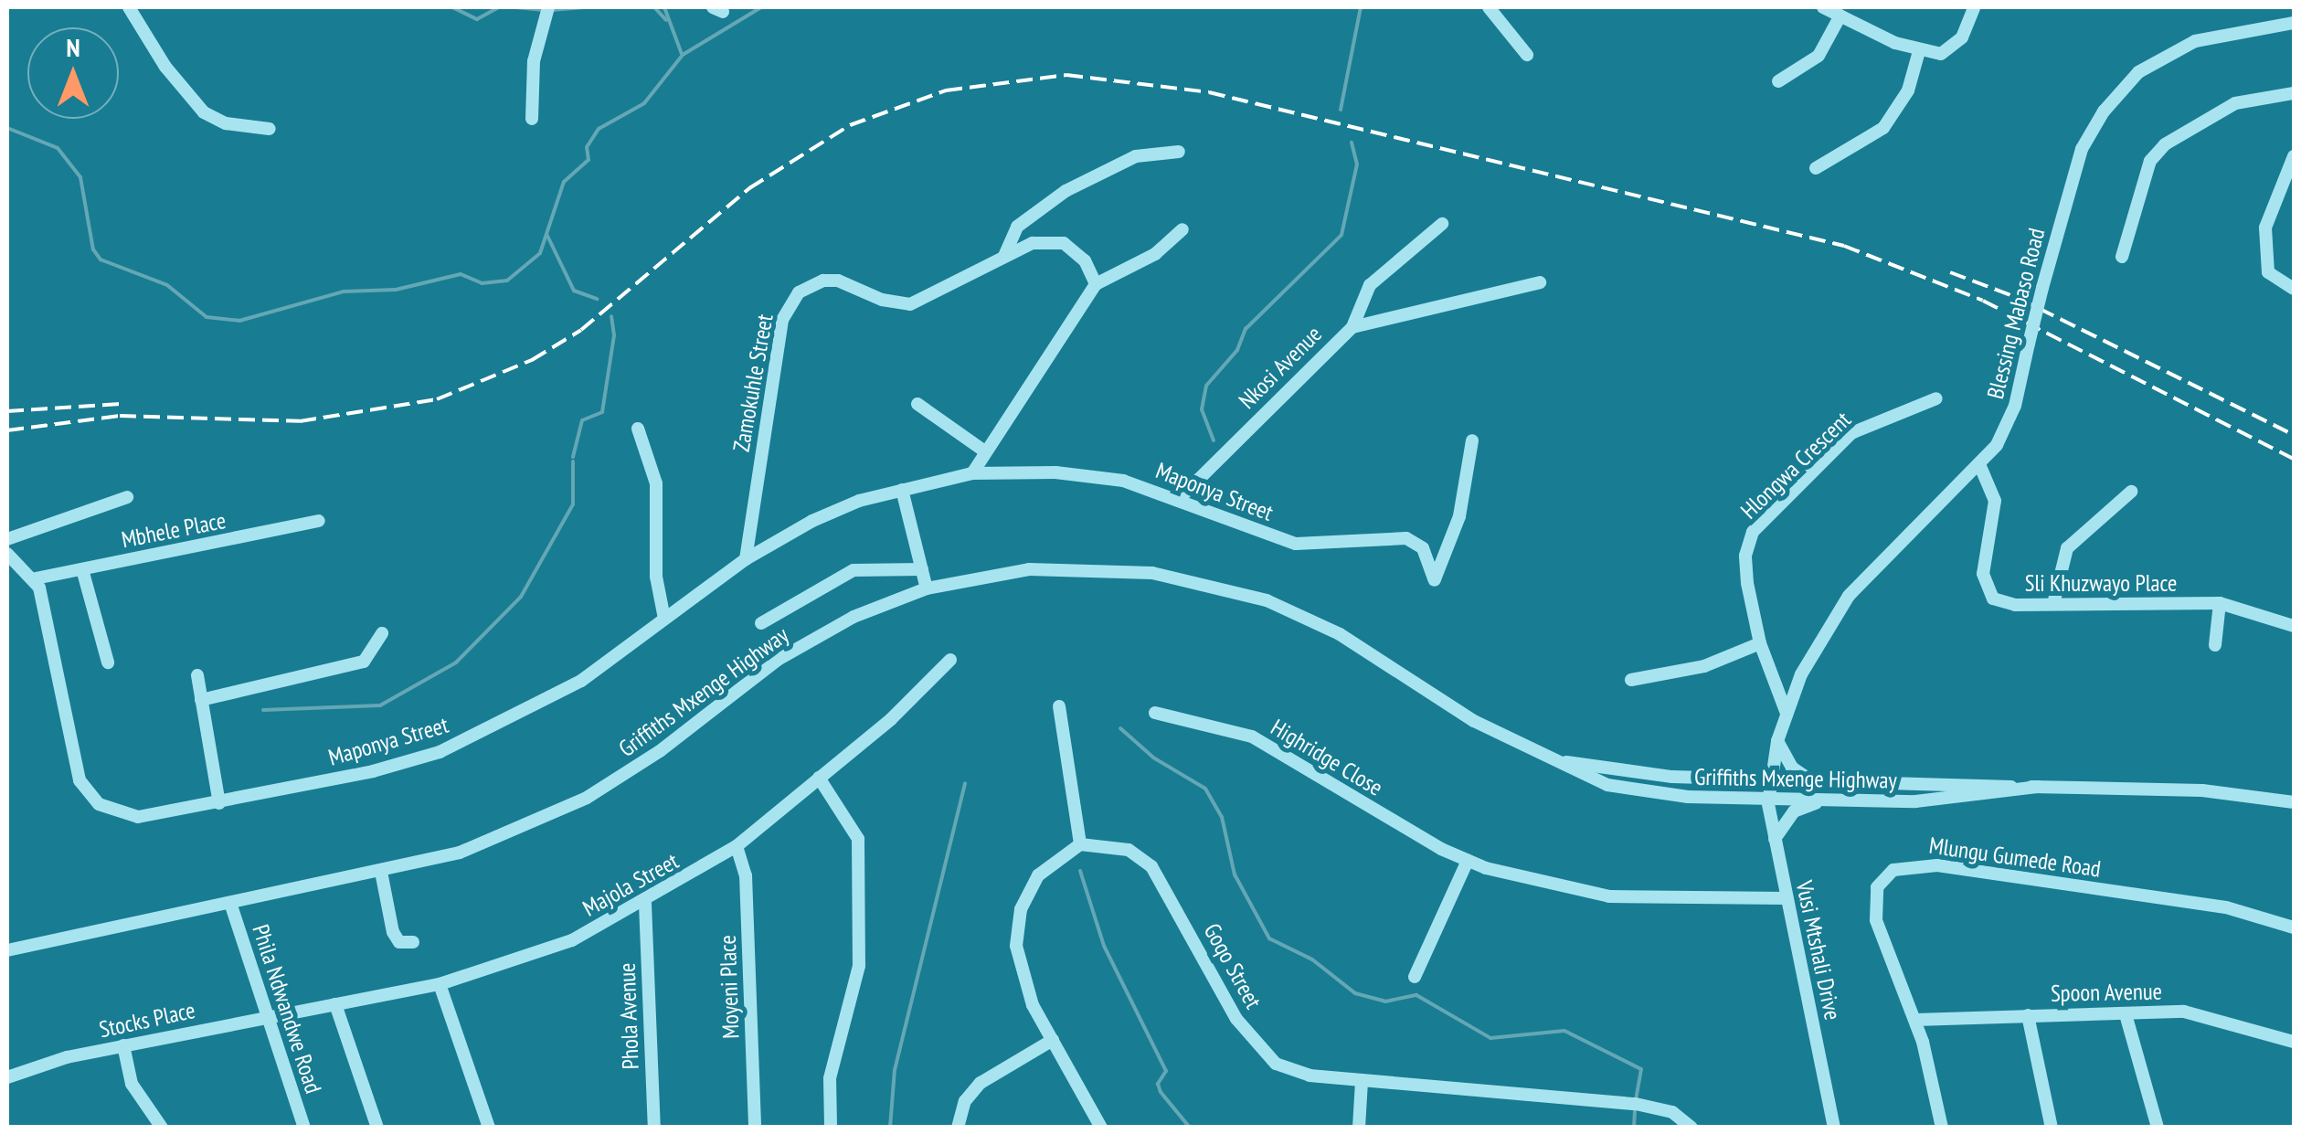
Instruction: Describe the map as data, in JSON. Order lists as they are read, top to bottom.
{
  "streets": {
    "street": [
      "Blessing Mabaso Road",
      "Nkosi Avenue",
      "Zamokuhle Street",
      "Hlongwa Crescent",
      "Maponya Street",
      "Mbhele Place",
      "Sli Khuzwayo Place",
      "Griffiths Mxenge Highway",
      "Highridge Close",
      "Mlungu Gumede Road",
      "Majola Street",
      "Vusi Mtshali Drive",
      "Goqo Street",
      "Moyeni Place",
      "Spoon Avenue",
      "Phila Ndwandwe Road",
      "Phola Avenue",
      "Stocks Place"
    ]
  },
  "crossings": [
    ["Blessing Mabaso Road", "Hlongwa Crescent"],
    ["Blessing Mabaso Road", "Sli Khuzwayo Place"],
    ["Blessing Mabaso Road", "Griffiths Mxenge Highway"],
    ["Blessing Mabaso Road", "Vusi Mtshali Drive"],
    ["Nkosi Avenue", "Maponya Street"],
    ["Zamokuhle Street", "Maponya Street"],
    ["Maponya Street", "Mbhele Place"],
    ["Griffiths Mxenge Highway", "Vusi Mtshali Drive"],
    ["Griffiths Mxenge Highway", "Phila Ndwandwe Road"],
    ["Highridge Close", "Vusi Mtshali Drive"],
    ["Mlungu Gumede Road", "Spoon Avenue"],
    ["Majola Street", "Moyeni Place"],
    ["Majola Street", "Phila Ndwandwe Road"],
    ["Majola Street", "Phola Avenue"],
    ["Majola Street", "Stocks Place"],
    ["Phila Ndwandwe Road", "Stocks Place"]
  ],
  "north": "top"
}
